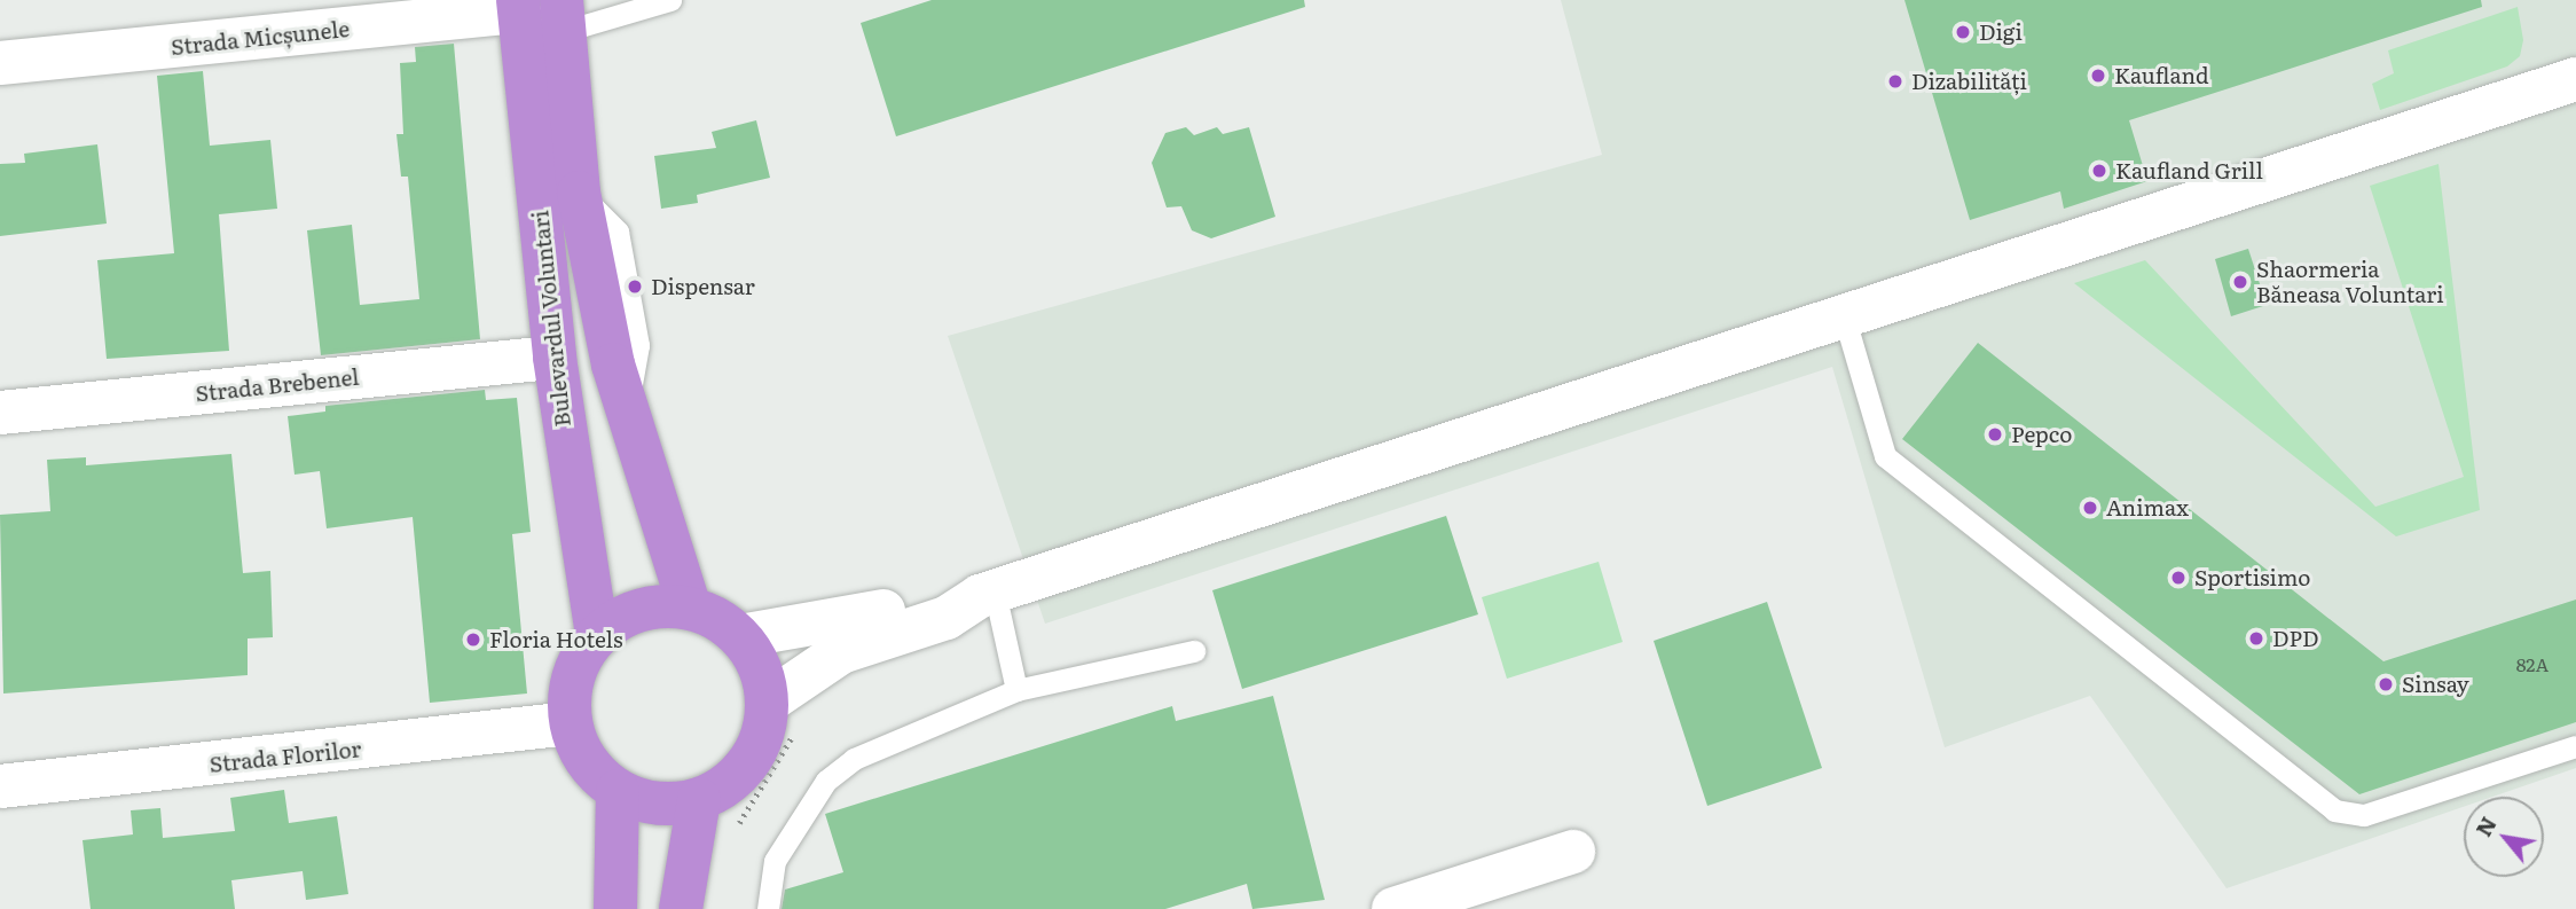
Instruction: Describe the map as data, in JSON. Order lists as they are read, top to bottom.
{
  "streets": {
    "highway": ["Bulevardul Voluntari"],
    "street": ["Strada Micșunele", "Strada Brebenel", "Strada Florilor"]
  },
  "crossings": [
    ["Strada Micșunele", "Bulevardul Voluntari"],
    ["Bulevardul Voluntari", "Strada Brebenel"],
    ["Bulevardul Voluntari", "Strada Florilor"]
  ],
  "places": [
    "Digi",
    "Kaufland",
    "Dizabilități",
    "Kaufland Grill",
    "Shaormeria Băneasa Voluntari",
    "Dispensar",
    "Pepco",
    "Animax",
    "Sportisimo",
    "DPD",
    "Floria Hotels",
    "Sinsay"
  ],
  "house_numbers": ["82A"],
  "north": "top left"
}
